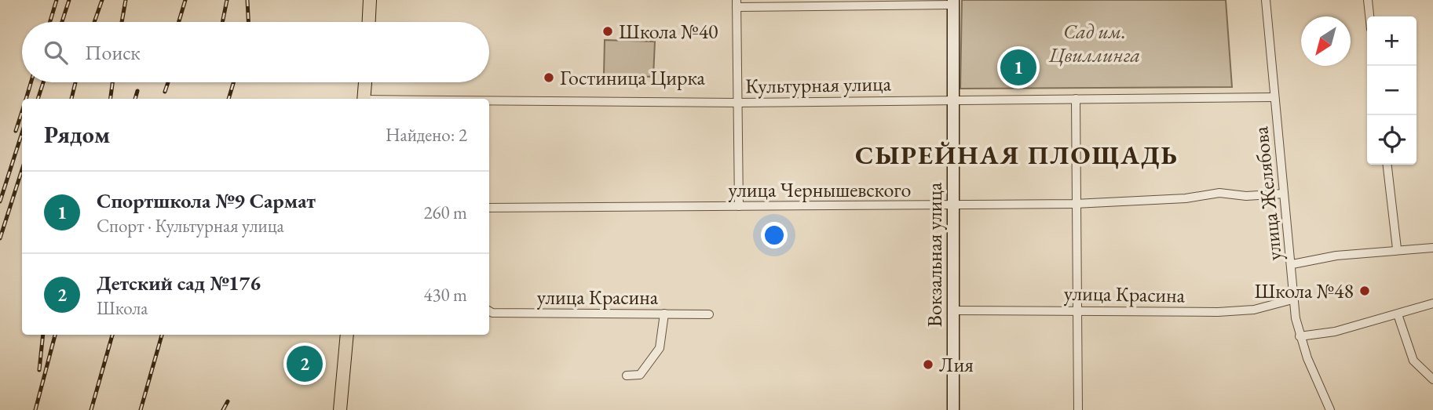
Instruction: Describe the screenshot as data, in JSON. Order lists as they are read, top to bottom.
{
  "streets": {
    "street": [
      "Культурная улица",
      "улица Чернышевского",
      "улица Желябова",
      "Вокзальная улица",
      "улица Красина"
    ]
  },
  "crossings": [
    ["Культурная улица", "улица Желябова"],
    ["Культурная улица", "Вокзальная улица"],
    ["улица Чернышевского", "улица Желябова"],
    ["улица Чернышевского", "Вокзальная улица"],
    ["улица Желябова", "улица Красина"],
    ["Вокзальная улица", "улица Красина"]
  ],
  "districts": ["СЫРЕЙНАЯ ПЛОЩАДЬ"],
  "parks": ["Сад им. Цвиллинга"],
  "places": [
    "Школа №40",
    "Гостиница Цирка",
    "Школа №48",
    "Лия"
  ],
  "north": "bottom left",
  "page": {
    "map_buttons": ["+", "−"],
    "search": "Поиск",
    "pins": ["1", "2"],
    "heading": ["Рядом", "Найдено: 2"],
    "list": [
      {
        "mark": "1",
        "name": "Спортшкола №9 Сармат",
        "note": "Спорт · Культурная улица",
        "value": "260 m"
      },
      {
        "mark": "2",
        "name": "Детский сад №176",
        "note": "Школа",
        "value": "430 m"
      }
    ]
  }
}
